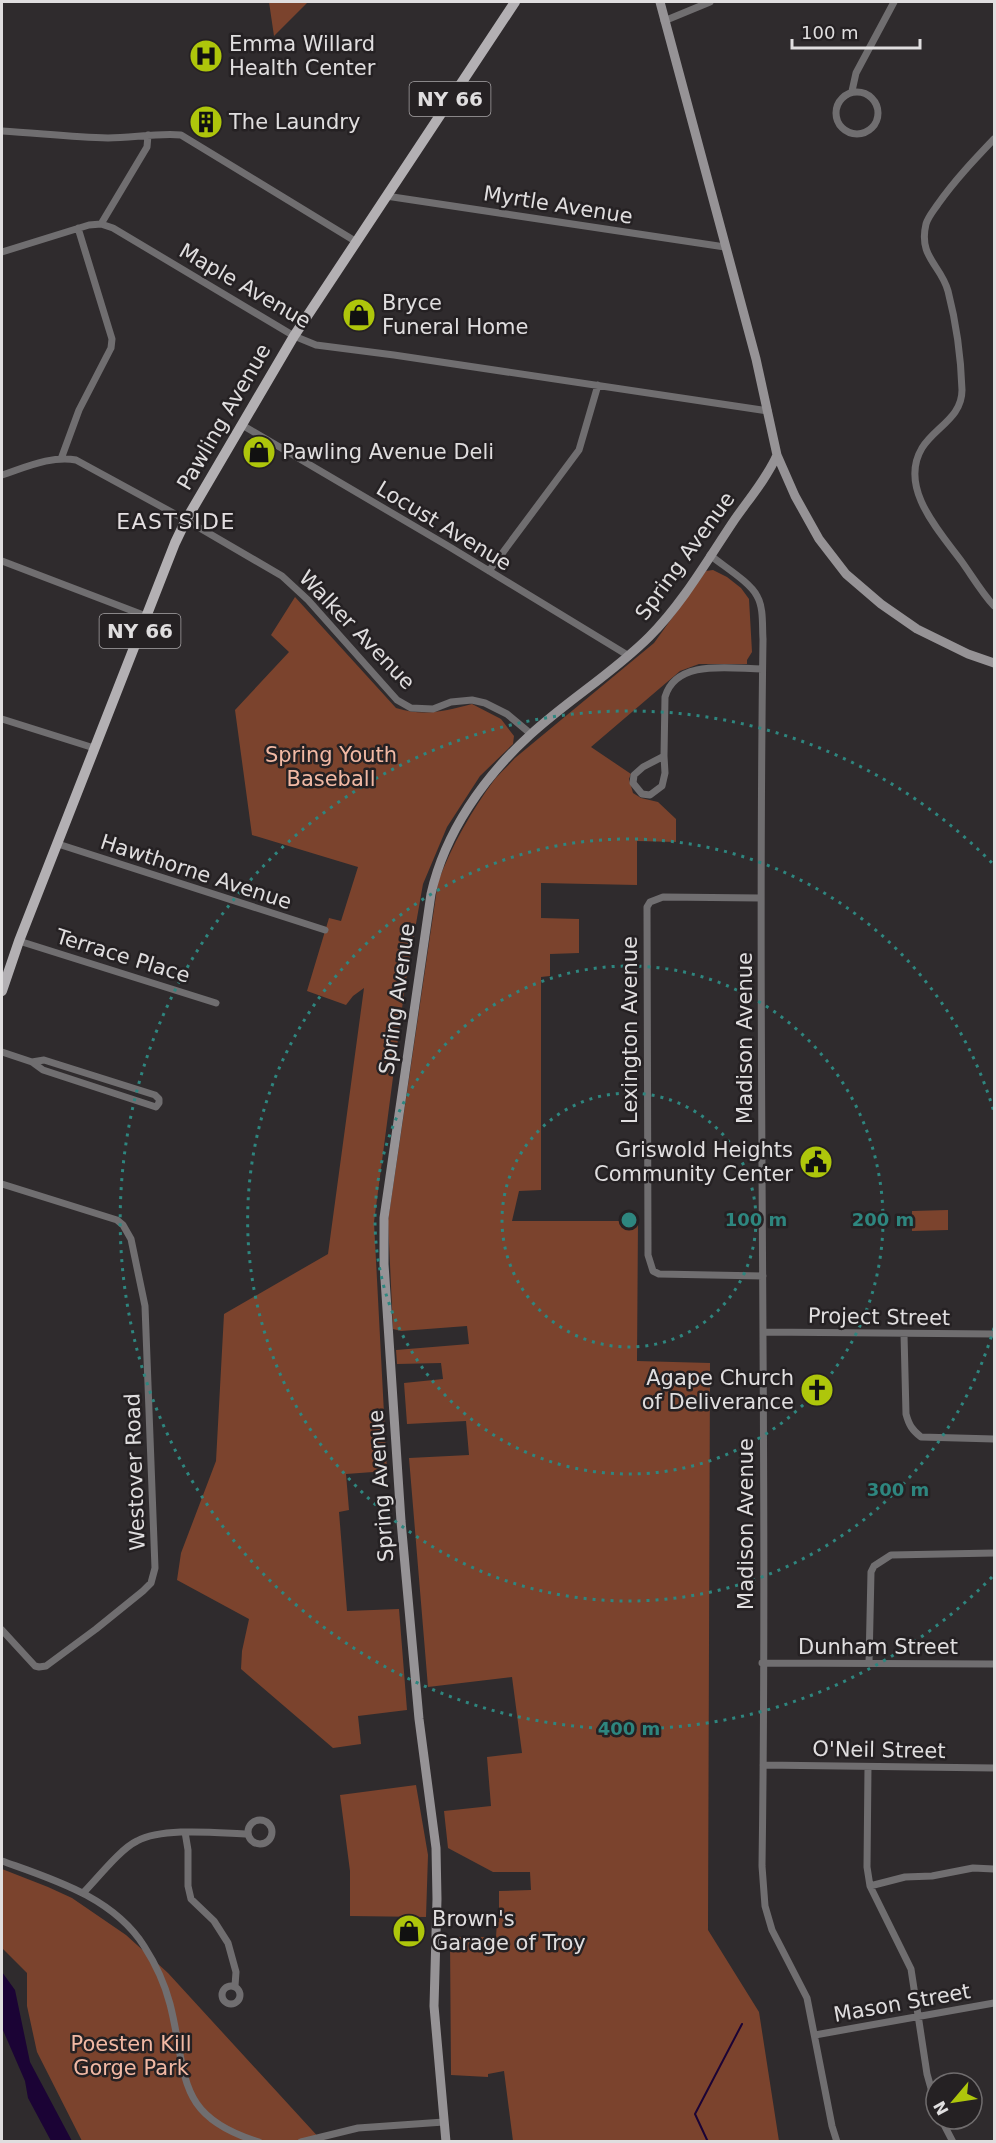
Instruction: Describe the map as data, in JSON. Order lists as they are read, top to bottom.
{
  "streets": {
    "main road": ["NY 66", "Pawling Avenue"],
    "street": [
      "Myrtle Avenue",
      "Maple Avenue",
      "Locust Avenue",
      "Spring Avenue",
      "Walker Avenue",
      "Hawthorne Avenue",
      "Terrace Place",
      "Lexington Avenue",
      "Madison Avenue",
      "Project Street",
      "Westover Road",
      "Dunham Street",
      "O'Neil Street",
      "Mason Street"
    ]
  },
  "crossings": [
    ["Myrtle Avenue", "Pawling Avenue"],
    ["Maple Avenue", "Pawling Avenue"],
    ["Pawling Avenue", "Locust Avenue"],
    ["Pawling Avenue", "Walker Avenue"],
    ["Pawling Avenue", "Hawthorne Avenue"],
    ["Pawling Avenue", "Terrace Place"],
    ["Locust Avenue", "Spring Avenue"],
    ["Spring Avenue", "Walker Avenue"],
    ["Spring Avenue", "Madison Avenue"],
    ["Lexington Avenue", "Madison Avenue"],
    ["Madison Avenue", "Project Street"],
    ["Madison Avenue", "Dunham Street"],
    ["Madison Avenue", "O'Neil Street"],
    ["Madison Avenue", "Mason Street"]
  ],
  "districts": ["EASTSIDE"],
  "parks": ["Spring Youth Baseball", "Poesten Kill Gorge Park"],
  "places": {
    "hospital": ["Emma Willard Health Center"],
    "building": ["The Laundry"],
    "shop": ["Bryce Funeral Home", "Pawling Avenue Deli", "Brown's Garage of Troy"],
    "public building": ["Griswold Heights Community Center"],
    "church": ["Agape Church of Deliverance"]
  },
  "scale_bar": "100 m",
  "north": "bottom left",
  "rings": [
    "100 m",
    "200 m",
    "300 m",
    "400 m"
  ]
}
